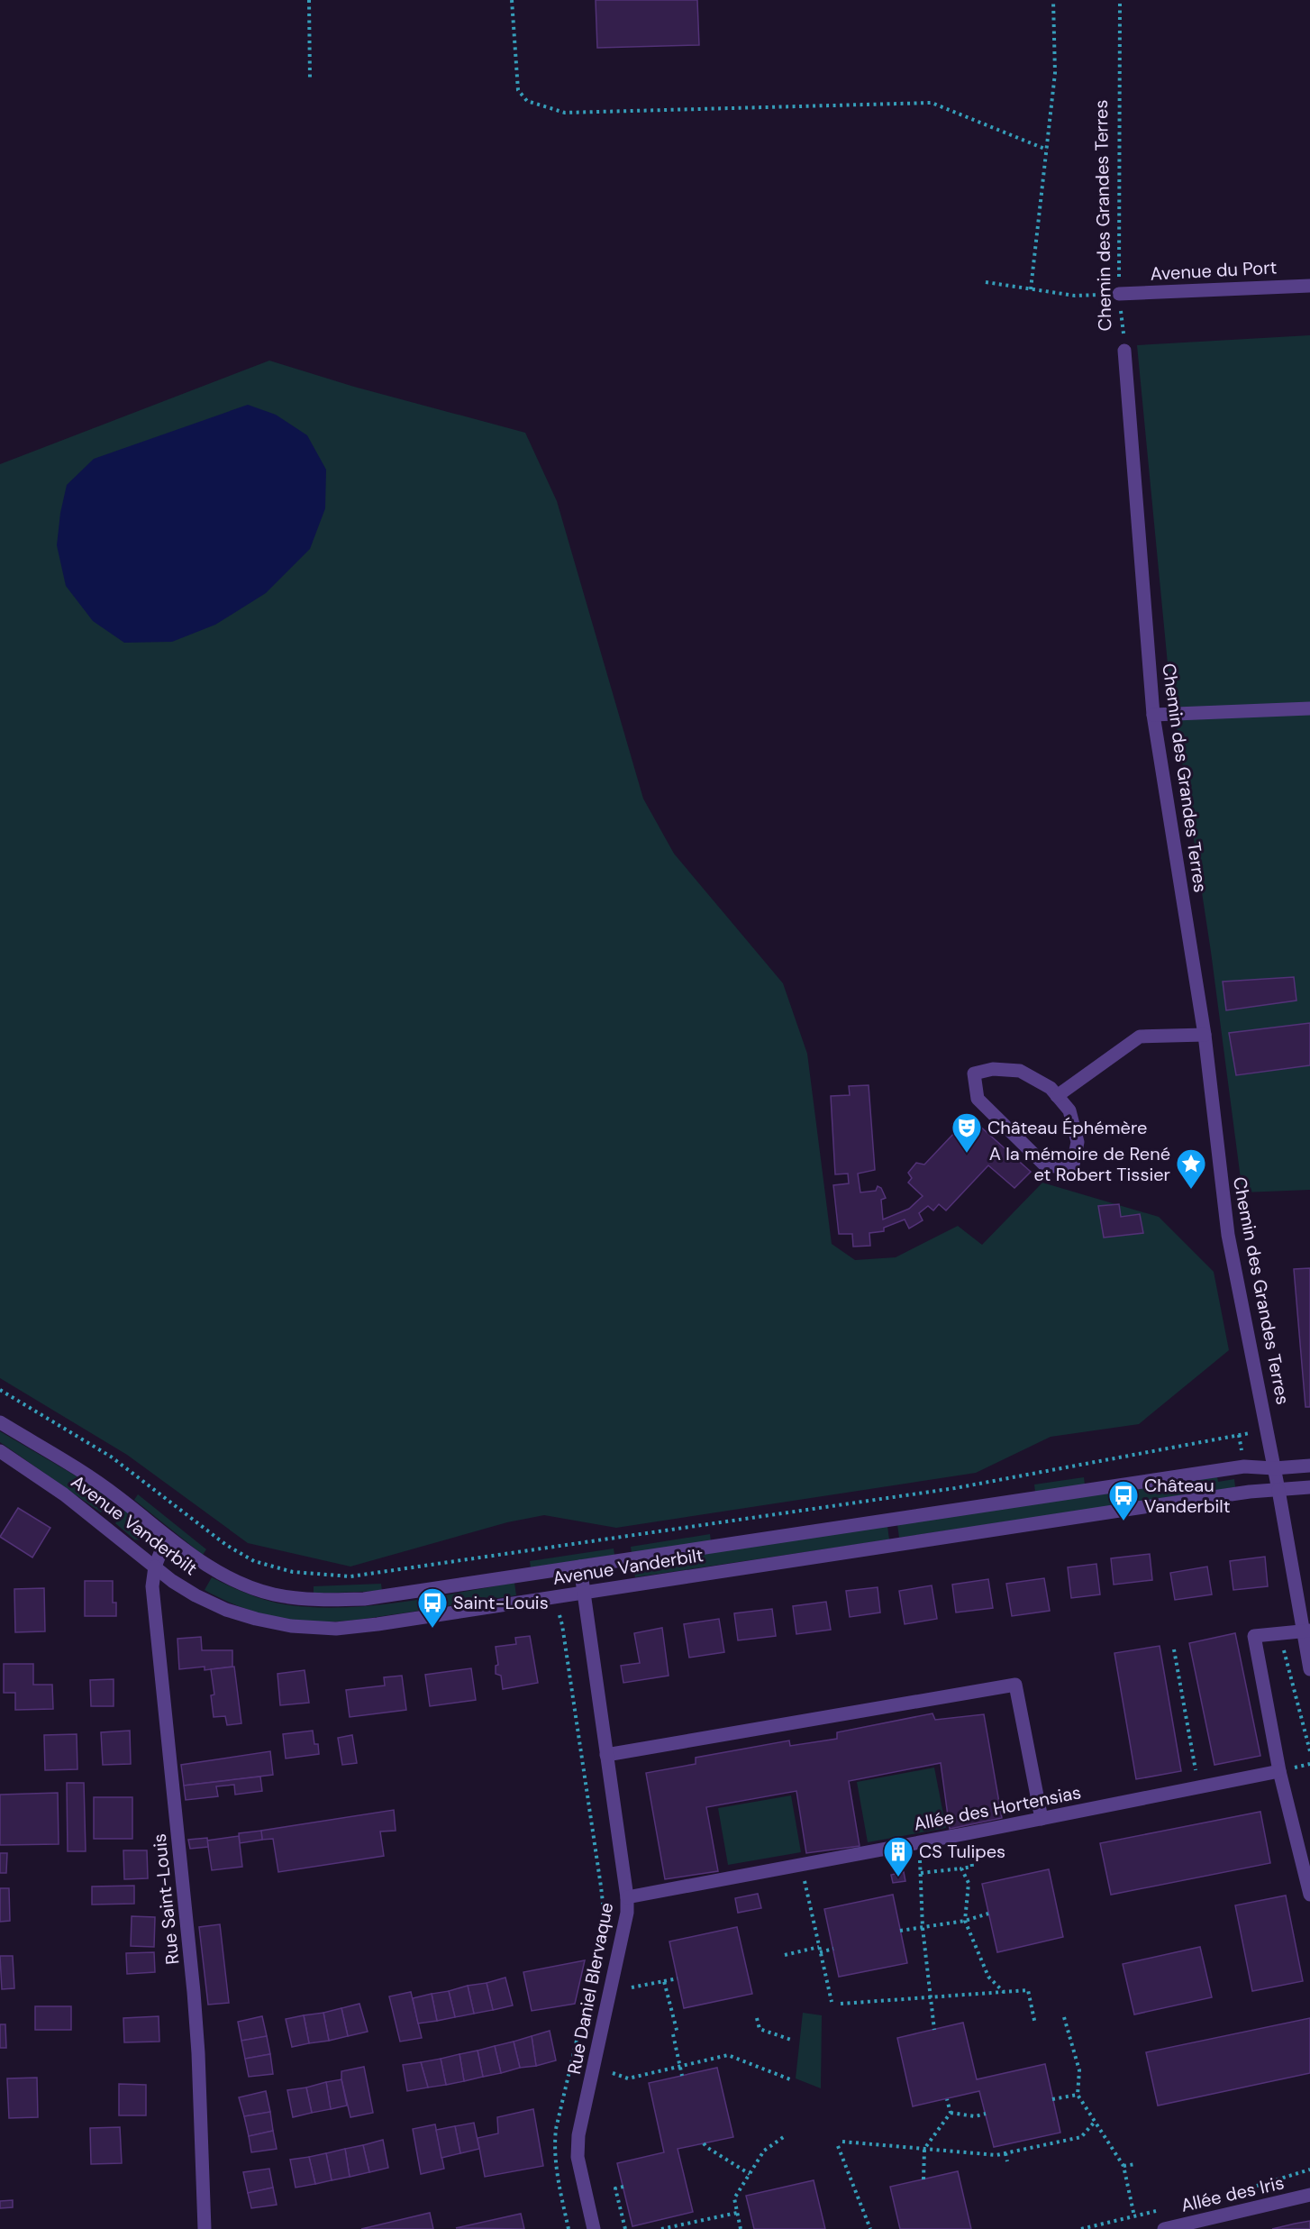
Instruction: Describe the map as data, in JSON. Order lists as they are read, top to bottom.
{
  "streets": {
    "street": [
      "Chemin des Grandes Terres",
      "Avenue du Port",
      "Avenue Vanderbilt",
      "Allée des Hortensias",
      "Rue Saint-Louis",
      "Rue Daniel Blervaque",
      "Allée des Iris"
    ]
  },
  "crossings": [
    ["Chemin des Grandes Terres", "Avenue du Port"],
    ["Chemin des Grandes Terres", "Avenue Vanderbilt"],
    ["Avenue Vanderbilt", "Rue Saint-Louis"],
    ["Avenue Vanderbilt", "Rue Daniel Blervaque"],
    ["Allée des Hortensias", "Rue Daniel Blervaque"]
  ],
  "places": {
    "theatre": ["Château Éphémère"],
    "place": ["A la mémoire de René et Robert Tissier"],
    "bus stop": ["Château Vanderbilt", "Saint-Louis"],
    "building": ["CS Tulipes"]
  }
}
